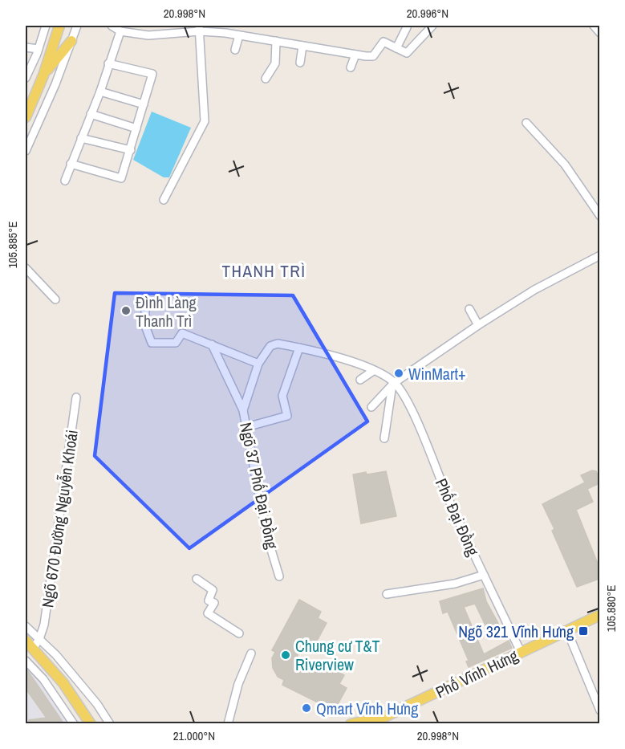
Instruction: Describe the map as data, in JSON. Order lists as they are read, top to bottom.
{
  "streets": {
    "main road": ["Phố Vĩnh Hưng"],
    "street": ["Ngõ 37 Phố Đại Đồng", "Phố Đại Đồng", "Ngõ 670 Đường Nguyễn Khoái"]
  },
  "crossings": [
    ["Ngõ 37 Phố Đại Đồng", "Phố Đại Đồng"],
    ["Phố Đại Đồng", "Phố Vĩnh Hưng"]
  ],
  "districts": ["THANH TRÌ"],
  "places": {
    "other": [
      "Đình Làng Thanh Trì",
      "WinMart+",
      "Chung cư T&T Riverview",
      "Qmart Vĩnh Hưng"
    ],
    "transit": ["Ngõ 321 Vĩnh Hưng"]
  },
  "coordinates": [
    "20.998°N",
    "20.996°N",
    "105.885°E",
    "105.880°E",
    "21.000°N"
  ]
}
